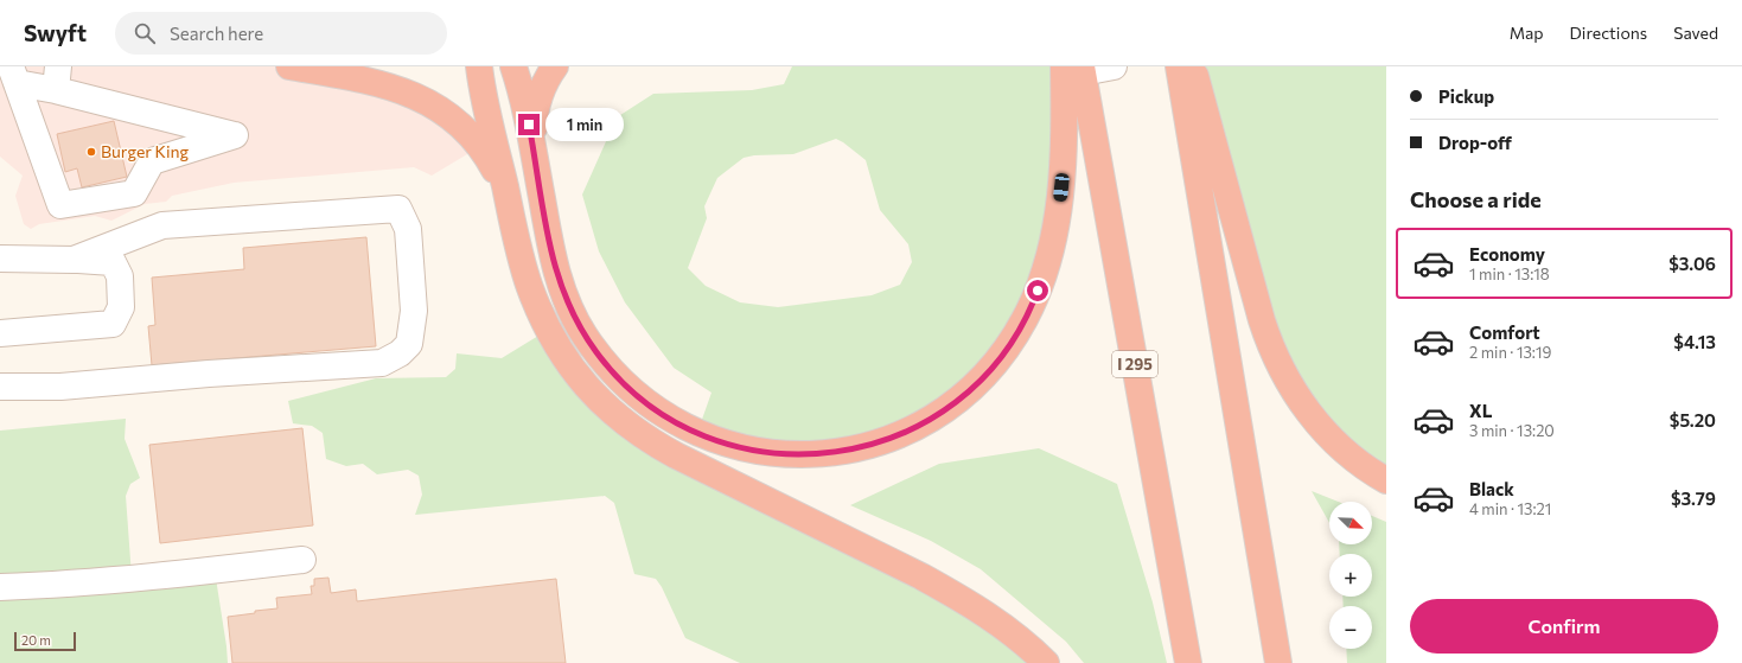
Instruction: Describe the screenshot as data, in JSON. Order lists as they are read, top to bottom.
{
  "streets": {
    "highway": ["I 295"]
  },
  "places": ["Burger King"],
  "scale_bar": "20 m",
  "north": "bottom right",
  "page": {
    "header": "Swyft",
    "search": "Search here",
    "nav": ["Map", "Directions", "Saved"],
    "banner": ["Pickup", "Drop-off"],
    "bubble": "1 min",
    "heading": "Choose a ride",
    "list": [
      {
        "name": "Economy",
        "note": "1 min · 13:18",
        "value": "$3.06"
      },
      {
        "name": "Comfort",
        "note": "2 min · 13:19",
        "value": "$4.13"
      },
      {
        "name": "XL",
        "note": "3 min · 13:20",
        "value": "$5.20"
      },
      {
        "name": "Black",
        "note": "4 min · 13:21",
        "value": "$3.79"
      }
    ],
    "map_buttons": ["+", "−"],
    "buttons": "Confirm",
    "scale": "20 m"
  }
}
